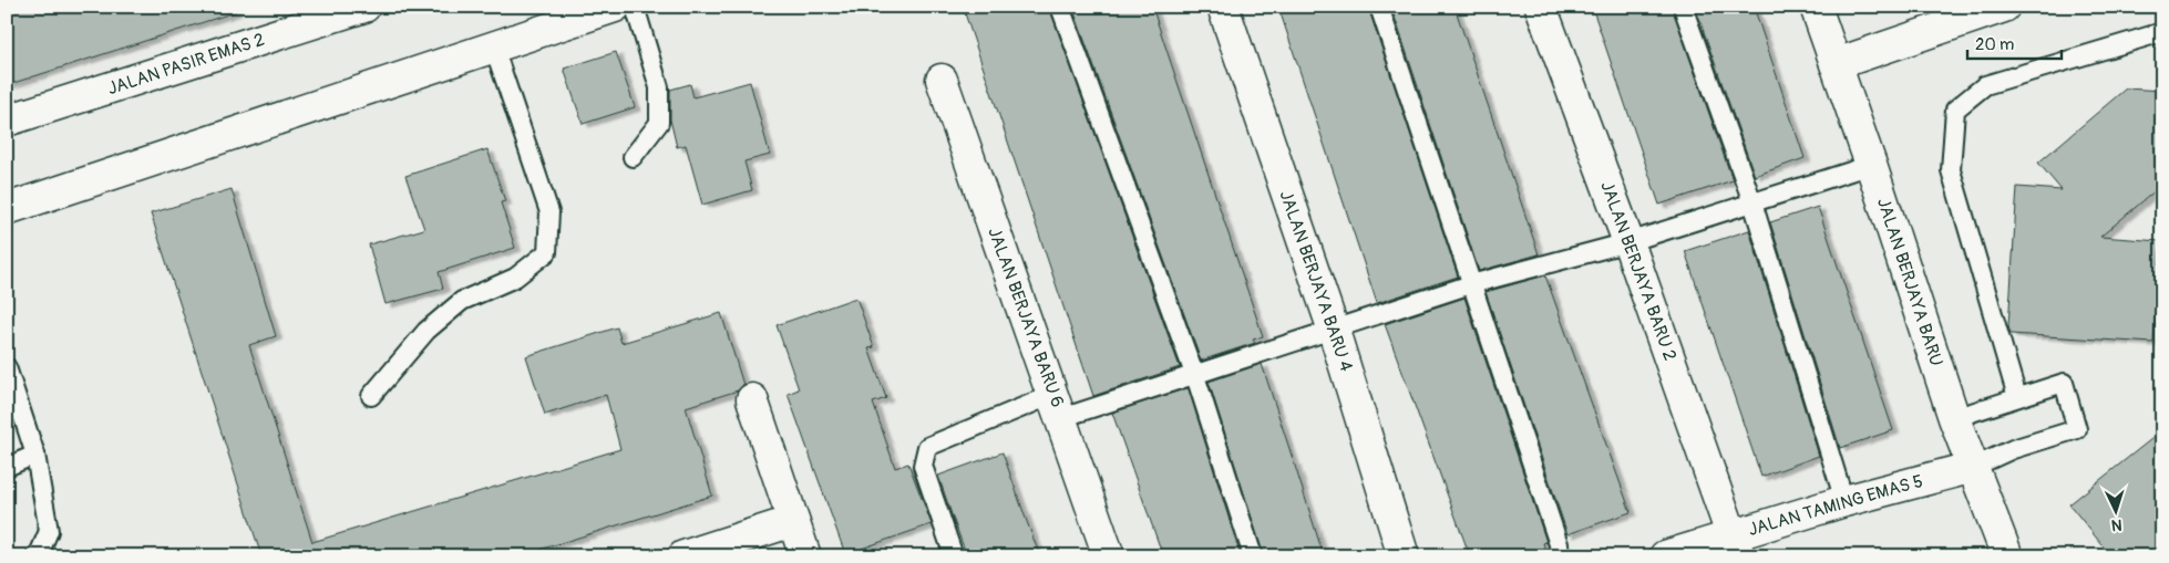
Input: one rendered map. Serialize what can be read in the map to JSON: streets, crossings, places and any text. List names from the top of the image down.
{
  "streets": {
    "street": [
      "JALAN PASIR EMAS 2",
      "JALAN BERJAYA BARU 2",
      "JALAN BERJAYA BARU 4",
      "JALAN BERJAYA BARU",
      "JALAN BERJAYA BARU 6",
      "JALAN TAMING EMAS 5"
    ]
  },
  "crossings": [
    ["JALAN BERJAYA BARU 2", "JALAN TAMING EMAS 5"],
    ["JALAN BERJAYA BARU", "JALAN TAMING EMAS 5"]
  ],
  "scale_bar": "20 m",
  "north": "bottom"
}
